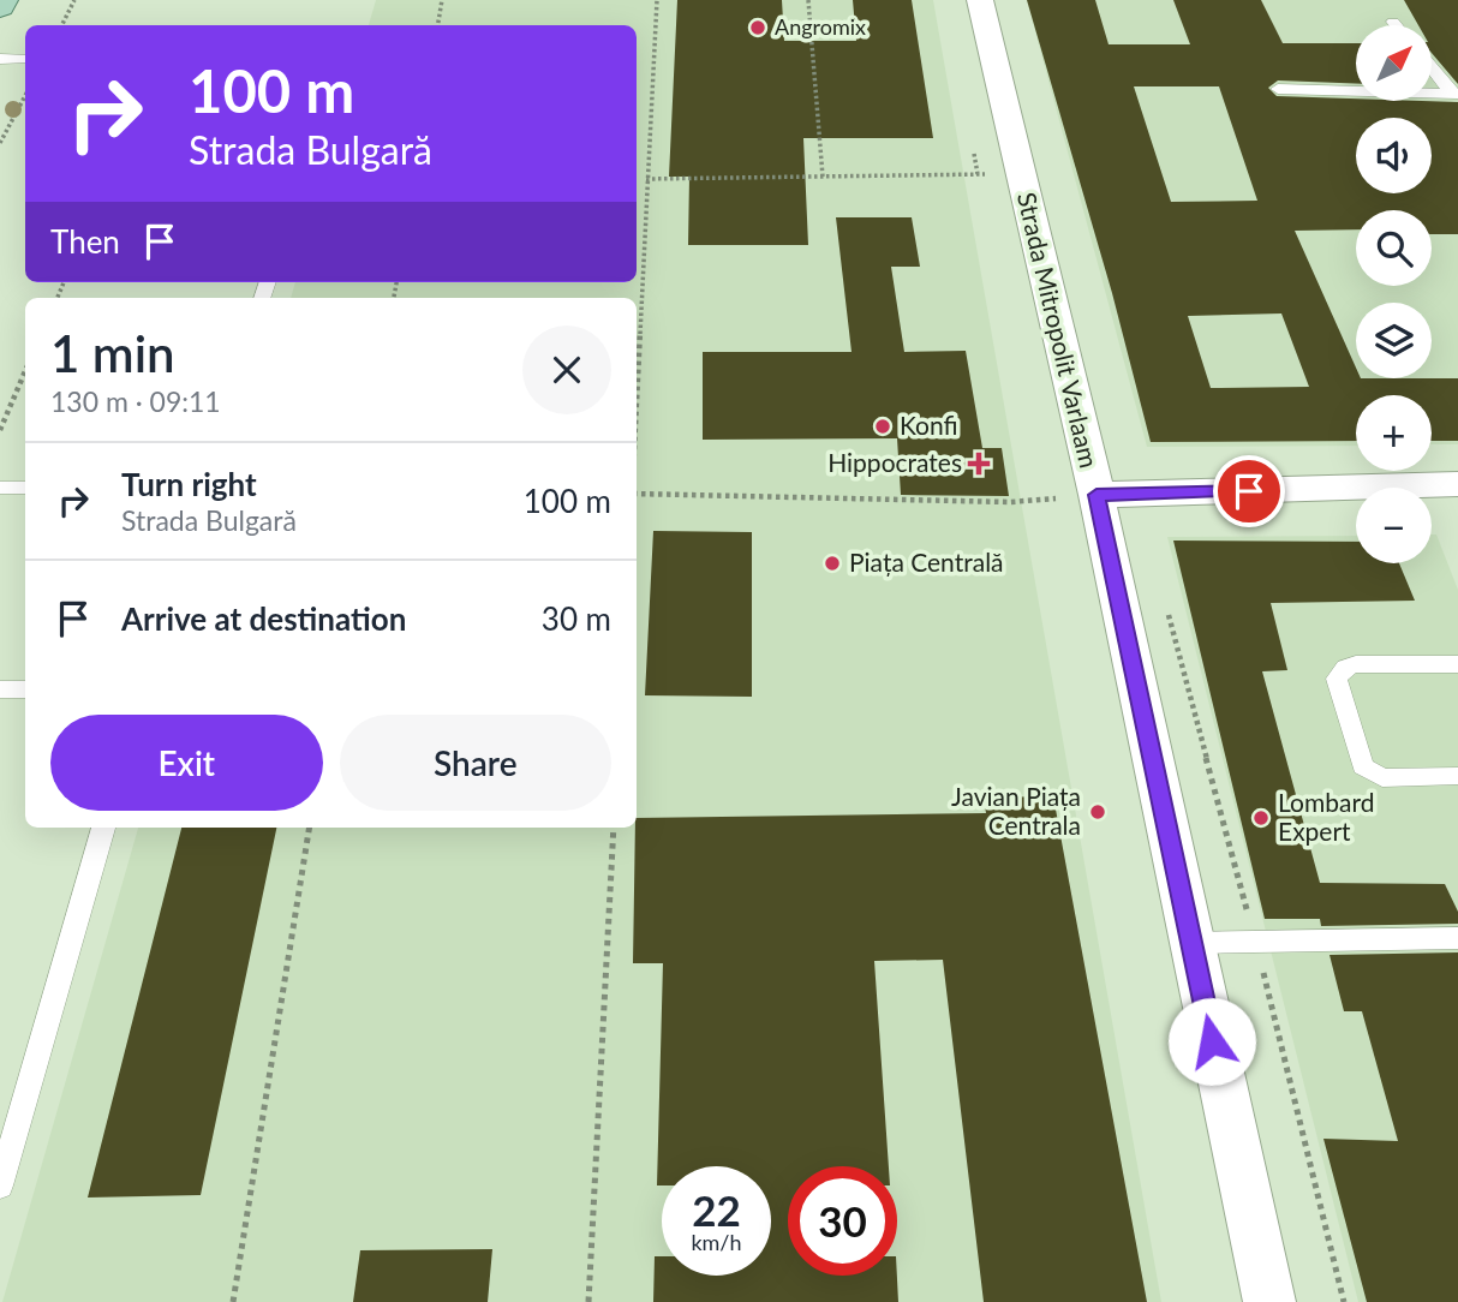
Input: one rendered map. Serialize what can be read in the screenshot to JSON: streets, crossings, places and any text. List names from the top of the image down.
{
  "streets": {
    "street": ["Strada Mitropolit Varlaam"]
  },
  "places": {
    "other": [
      "Angromix",
      "Konfi",
      "Piața Centrală",
      "Javian Piața Centrala",
      "Lombard Expert"
    ],
    "health": ["Hippocrates"]
  },
  "north": "top right",
  "page": {
    "map_buttons": ["+", "−"],
    "turn": ["100 m", "Strada Bulgară"],
    "then": "Then",
    "heading": ["1 min", "130 m · 09:11"],
    "list": [
      {
        "name": "Turn right",
        "note": "Strada Bulgară",
        "value": "100 m"
      },
      {
        "name": "Arrive at destination",
        "value": "30 m"
      }
    ],
    "buttons": ["Exit", "Share"],
    "speed": "22 km/h",
    "limit": "30"
  }
}
